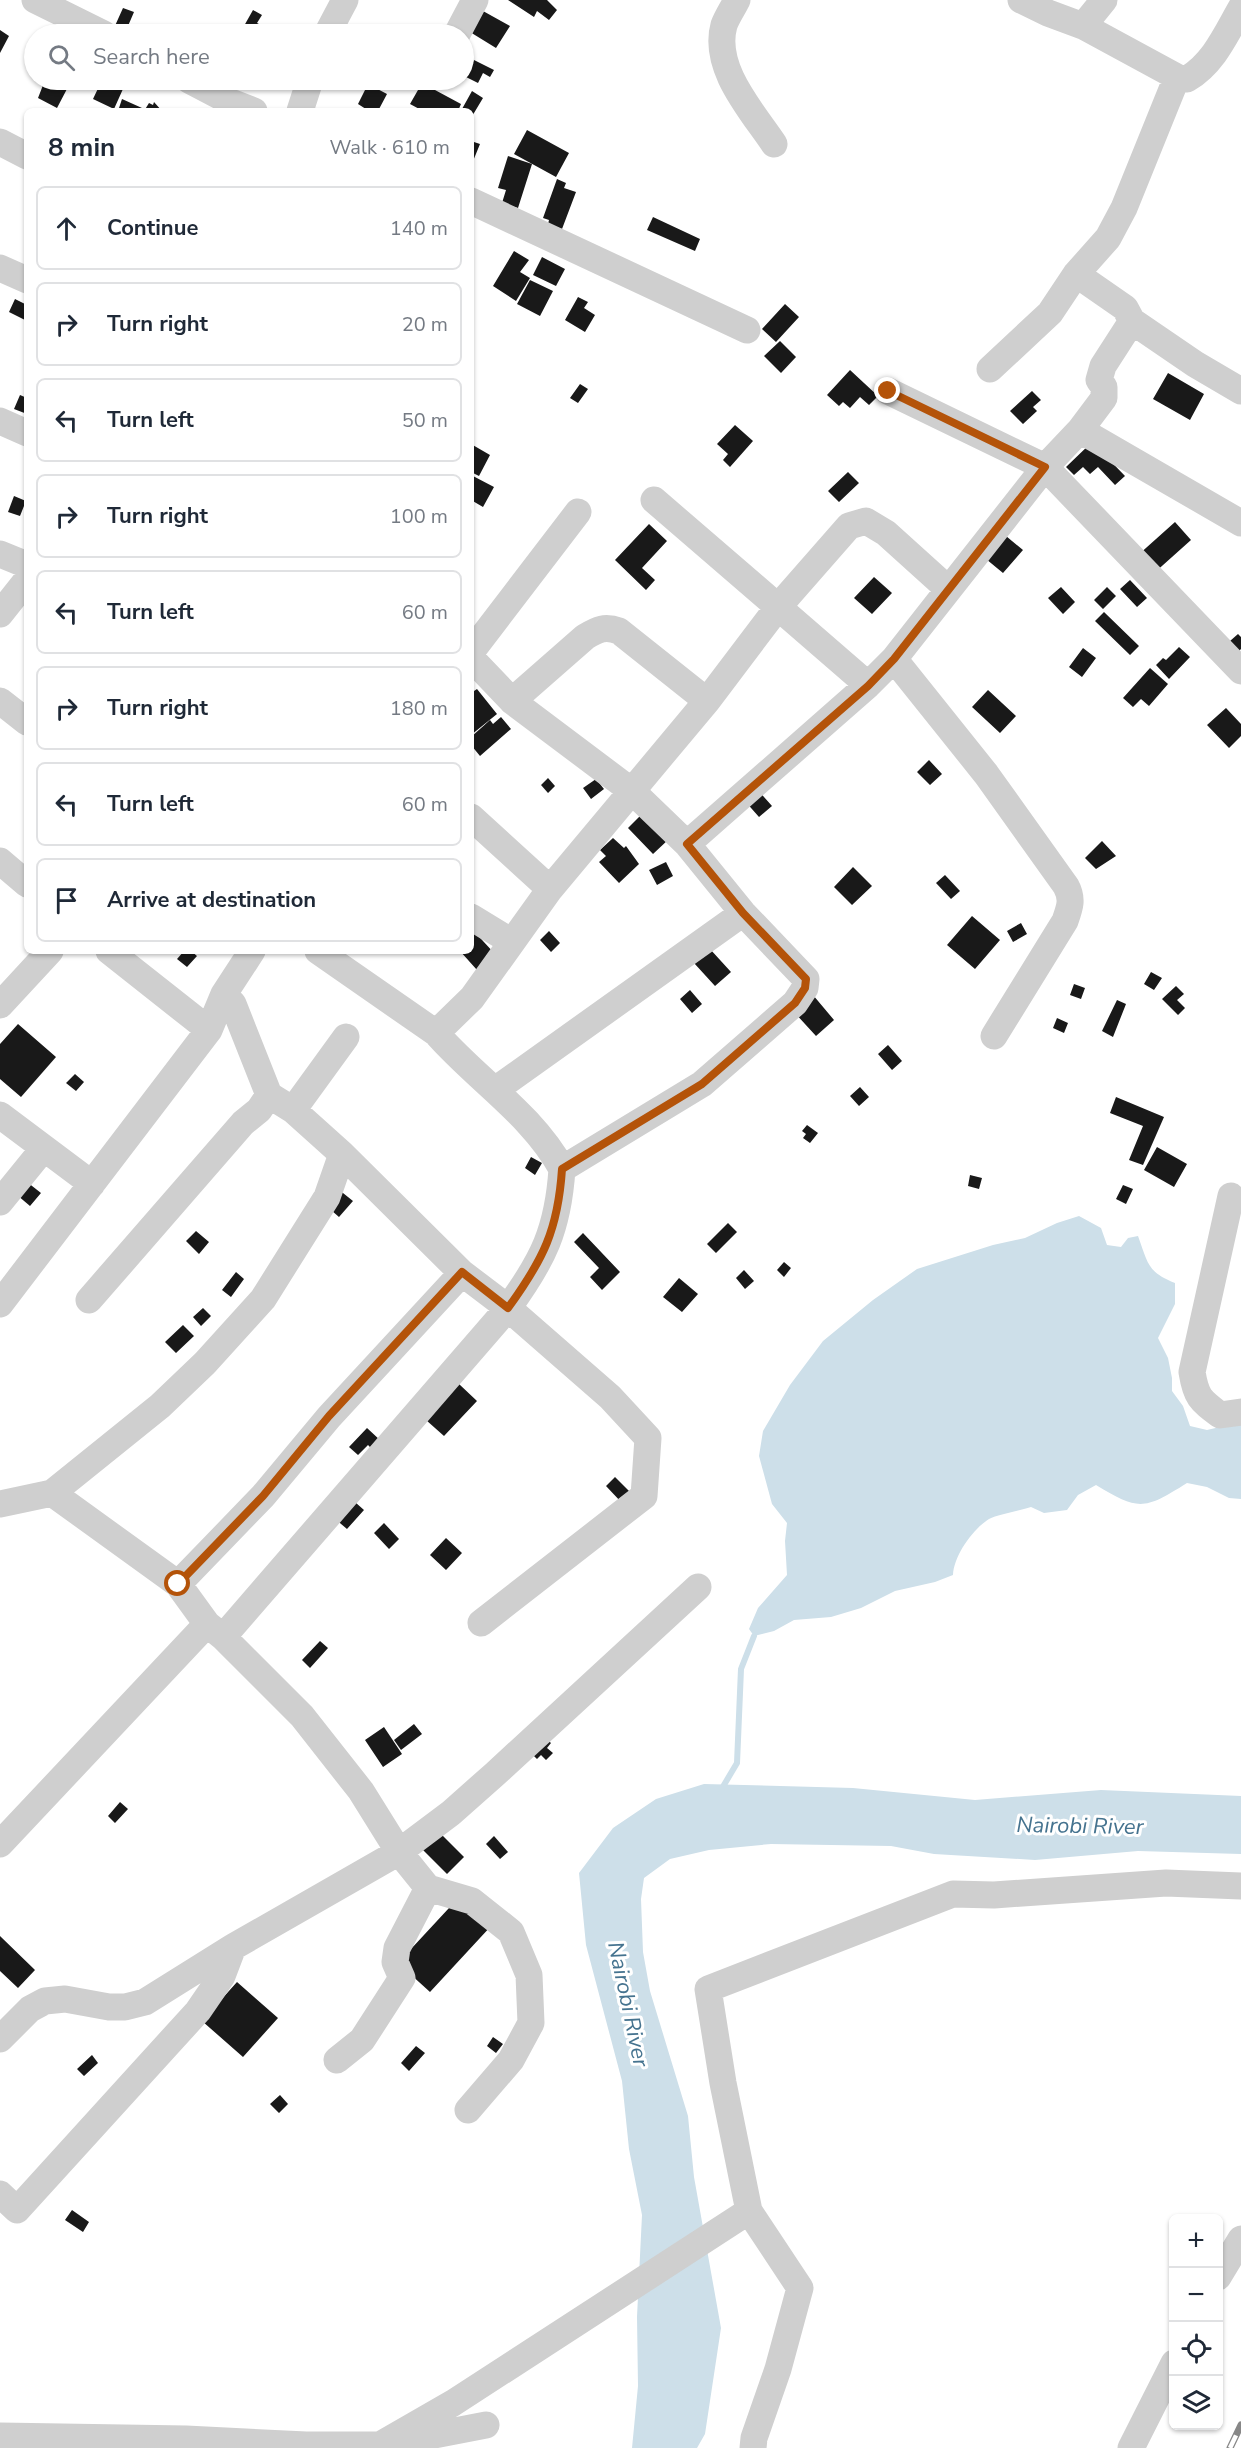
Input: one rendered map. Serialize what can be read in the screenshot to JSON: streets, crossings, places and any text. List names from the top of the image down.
{
  "water": ["Nairobi River"],
  "page": {
    "search": "Search here",
    "heading": ["8 min", "Walk · 610 m"],
    "list": [
      ["Continue", "140 m"],
      ["Turn right", "20 m"],
      ["Turn left", "50 m"],
      ["Turn right", "100 m"],
      ["Turn left", "60 m"],
      ["Turn right", "180 m"],
      ["Turn left", "60 m"],
      "Arrive at destination"
    ],
    "map_buttons": ["+", "−"]
  }
}
